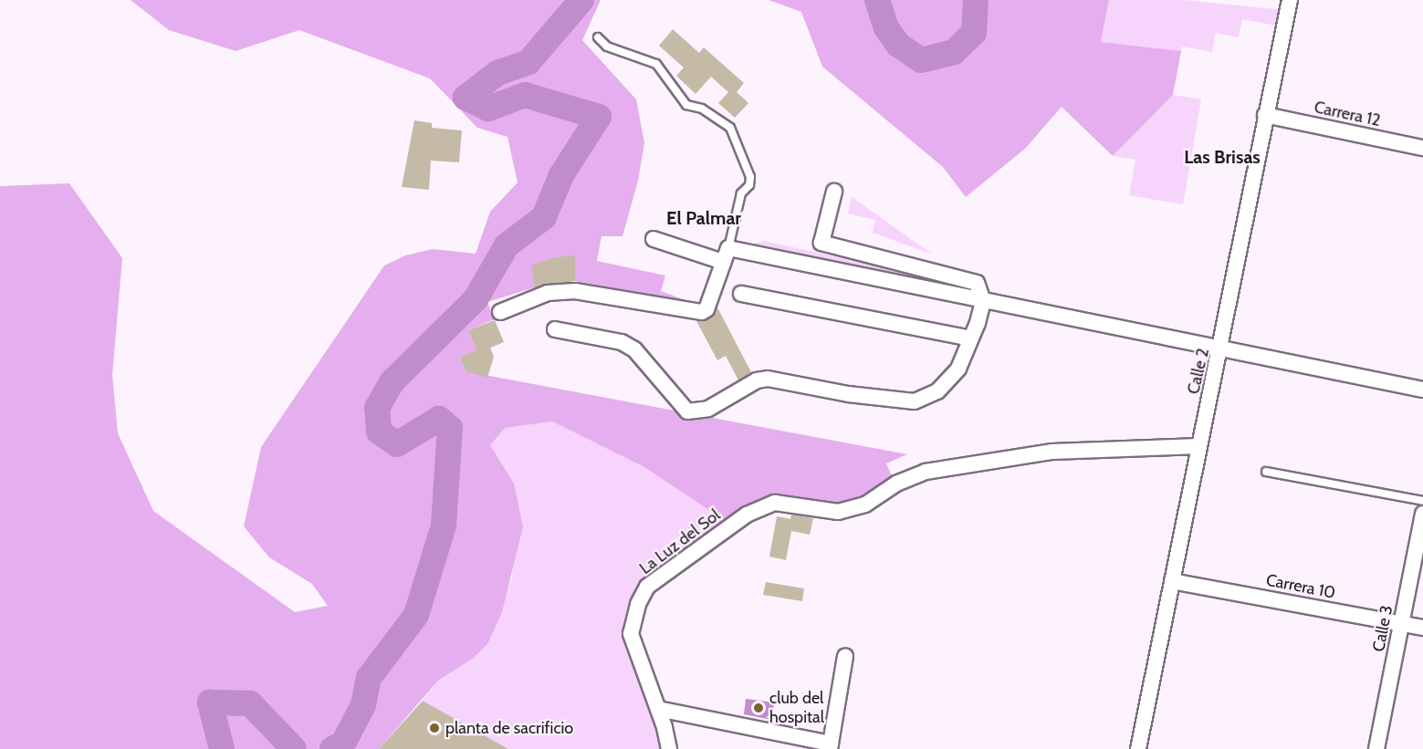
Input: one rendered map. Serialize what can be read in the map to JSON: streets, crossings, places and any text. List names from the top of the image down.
{
  "streets": {
    "street": [
      "Carrera 12",
      "Calle 2",
      "La Luz del Sol",
      "Carrera 10",
      "Calle 3"
    ]
  },
  "crossings": [
    ["Carrera 12", "Calle 2"],
    ["Calle 2", "La Luz del Sol"],
    ["Calle 2", "Carrera 10"],
    ["Carrera 10", "Calle 3"]
  ],
  "districts": ["Las Brisas", "El Palmar"],
  "places": ["club del hospital", "planta de sacrificio"]
}
